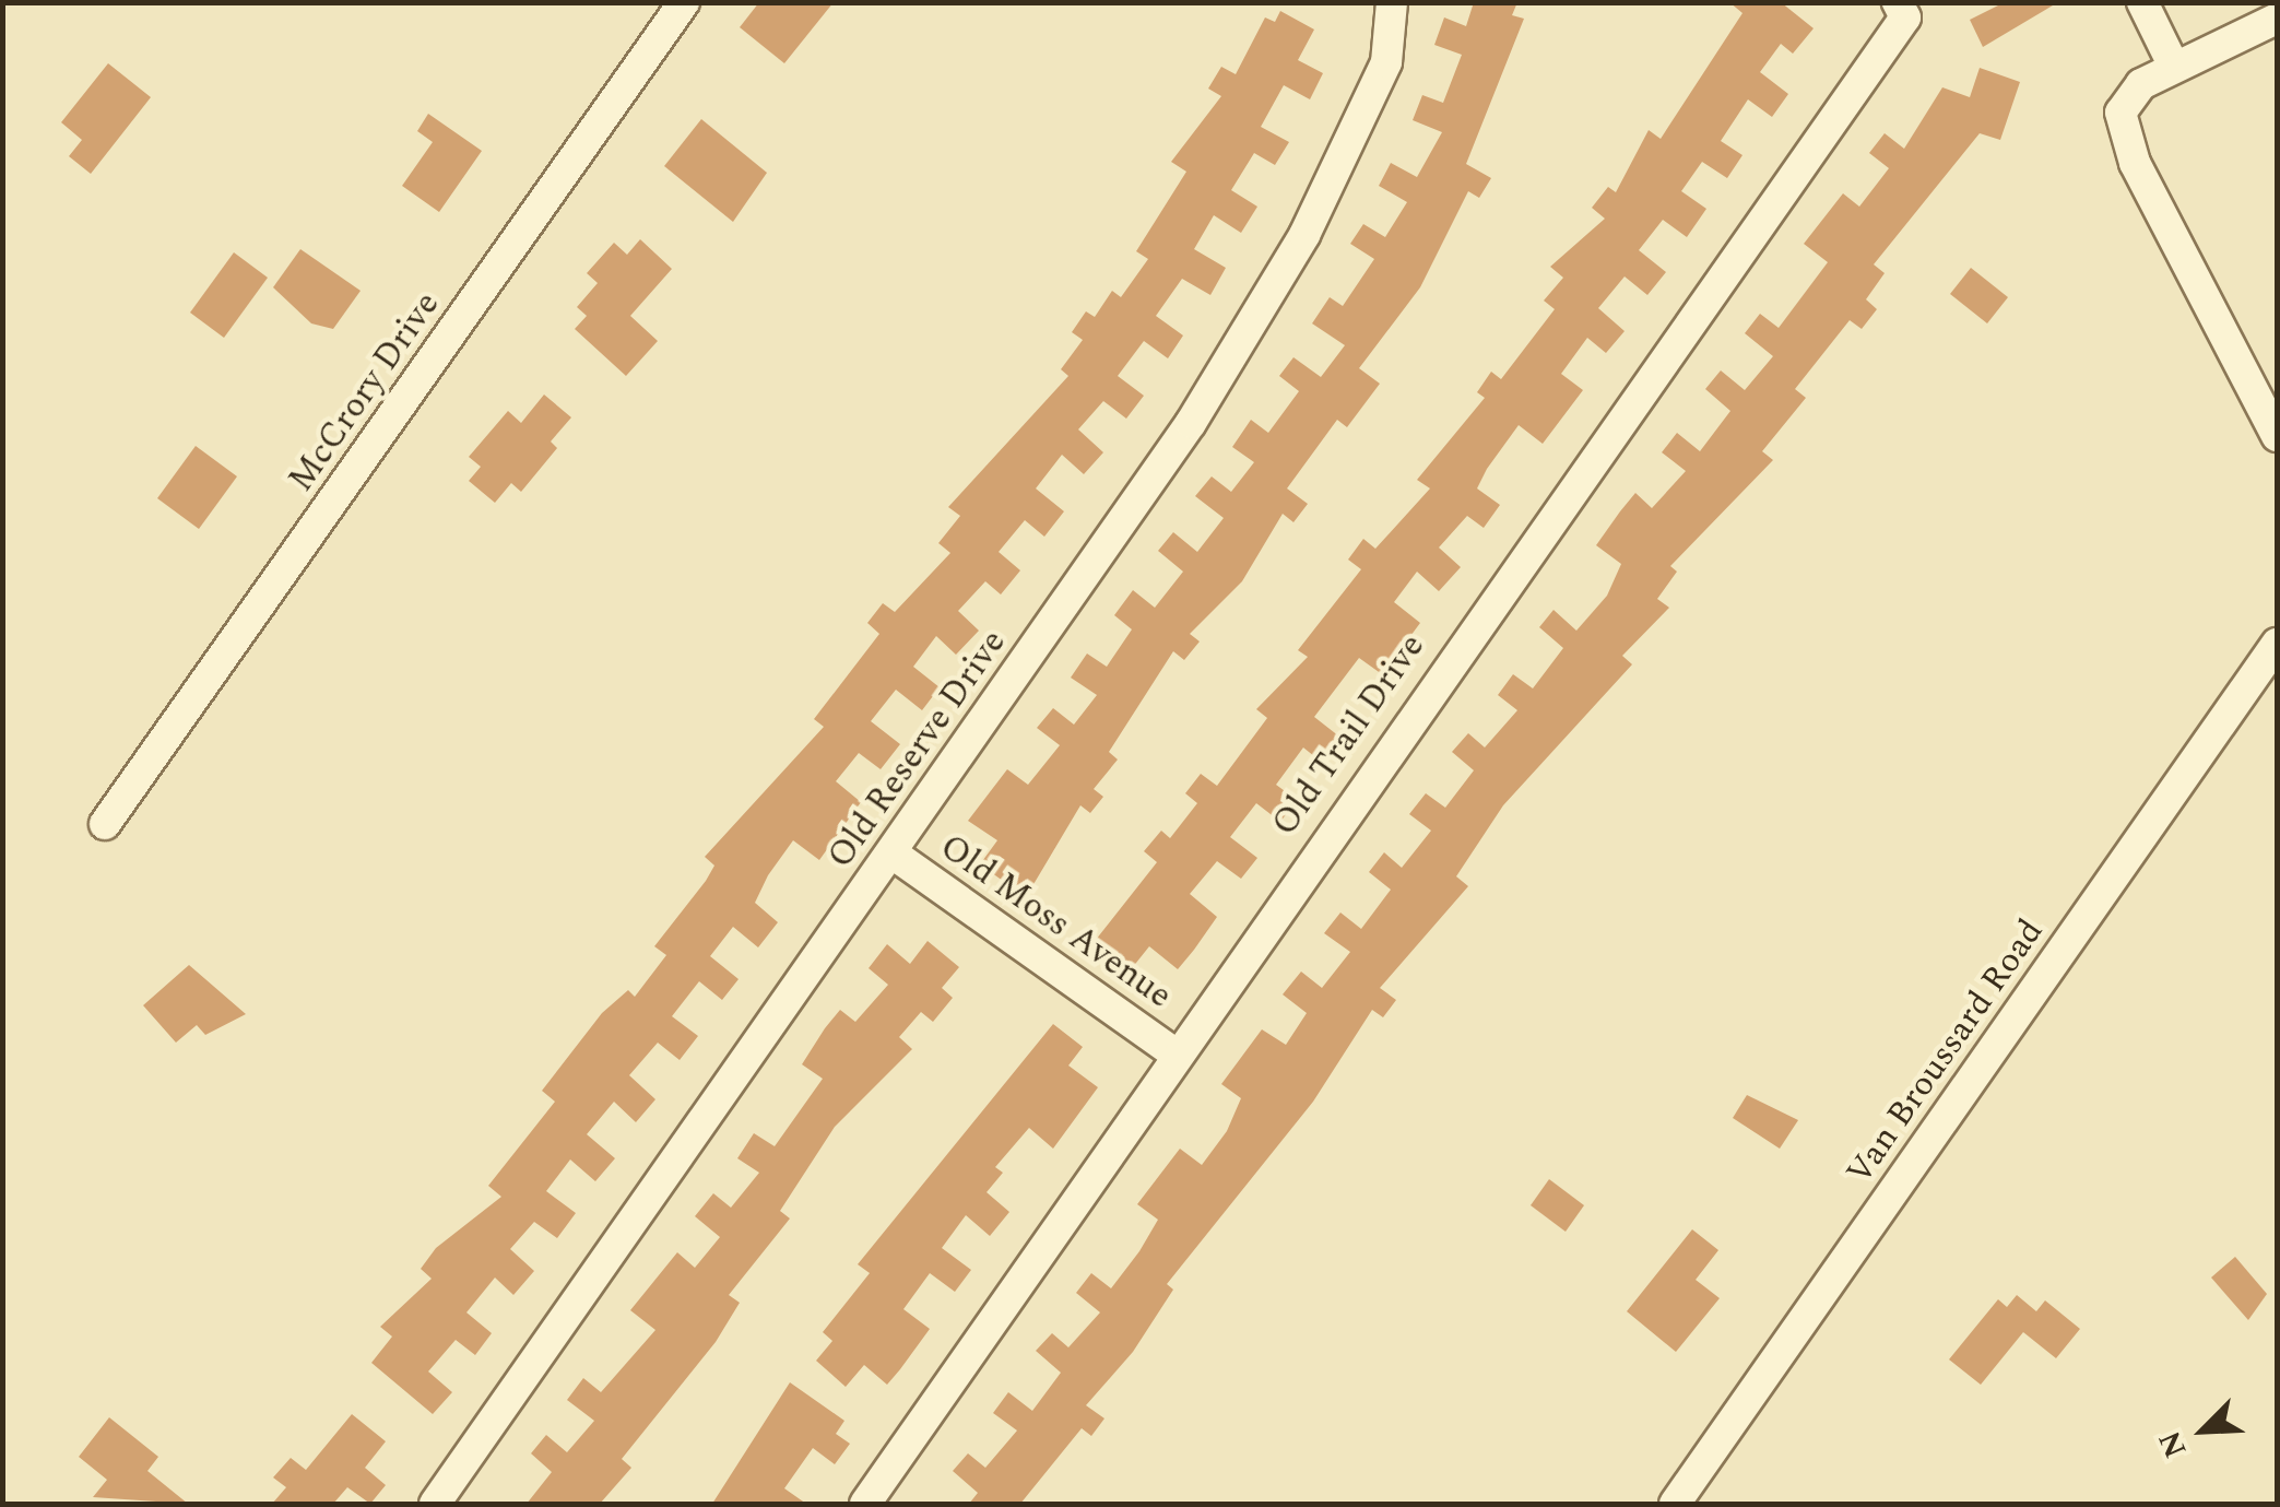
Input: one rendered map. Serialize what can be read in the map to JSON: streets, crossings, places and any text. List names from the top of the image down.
{
  "streets": {
    "street": [
      "McCrory Drive",
      "Old Trail Drive",
      "Old Reserve Drive",
      "Old Moss Avenue",
      "Van Broussard Road"
    ]
  },
  "crossings": [
    ["Old Trail Drive", "Old Moss Avenue"],
    ["Old Reserve Drive", "Old Moss Avenue"]
  ],
  "north": "bottom left"
}
